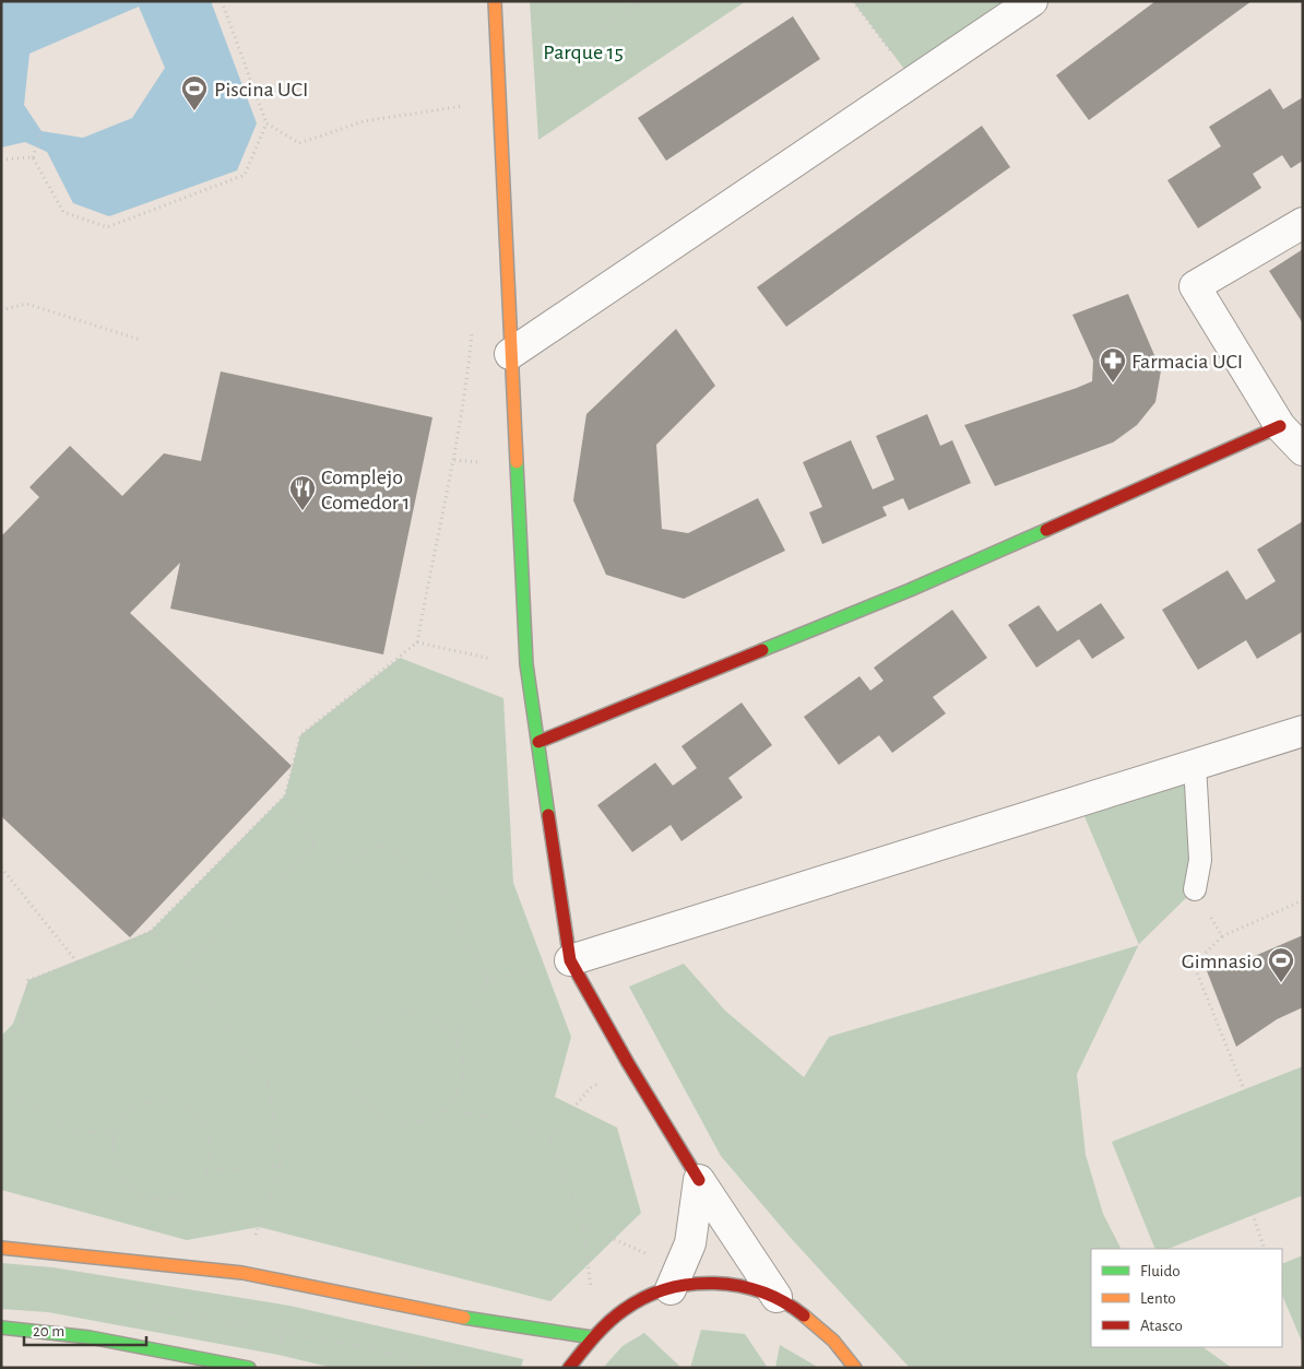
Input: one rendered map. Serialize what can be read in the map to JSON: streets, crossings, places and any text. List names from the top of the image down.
{
  "parks": ["Parque 15"],
  "places": {
    "sports": ["Piscina UCI", "Gimnasio"],
    "pharmacy": ["Farmacia UCI"],
    "restaurant": ["Complejo Comedor 1"]
  },
  "legend": ["Fluido", "Lento", "Atasco"],
  "scale_bar": "20 m"
}
